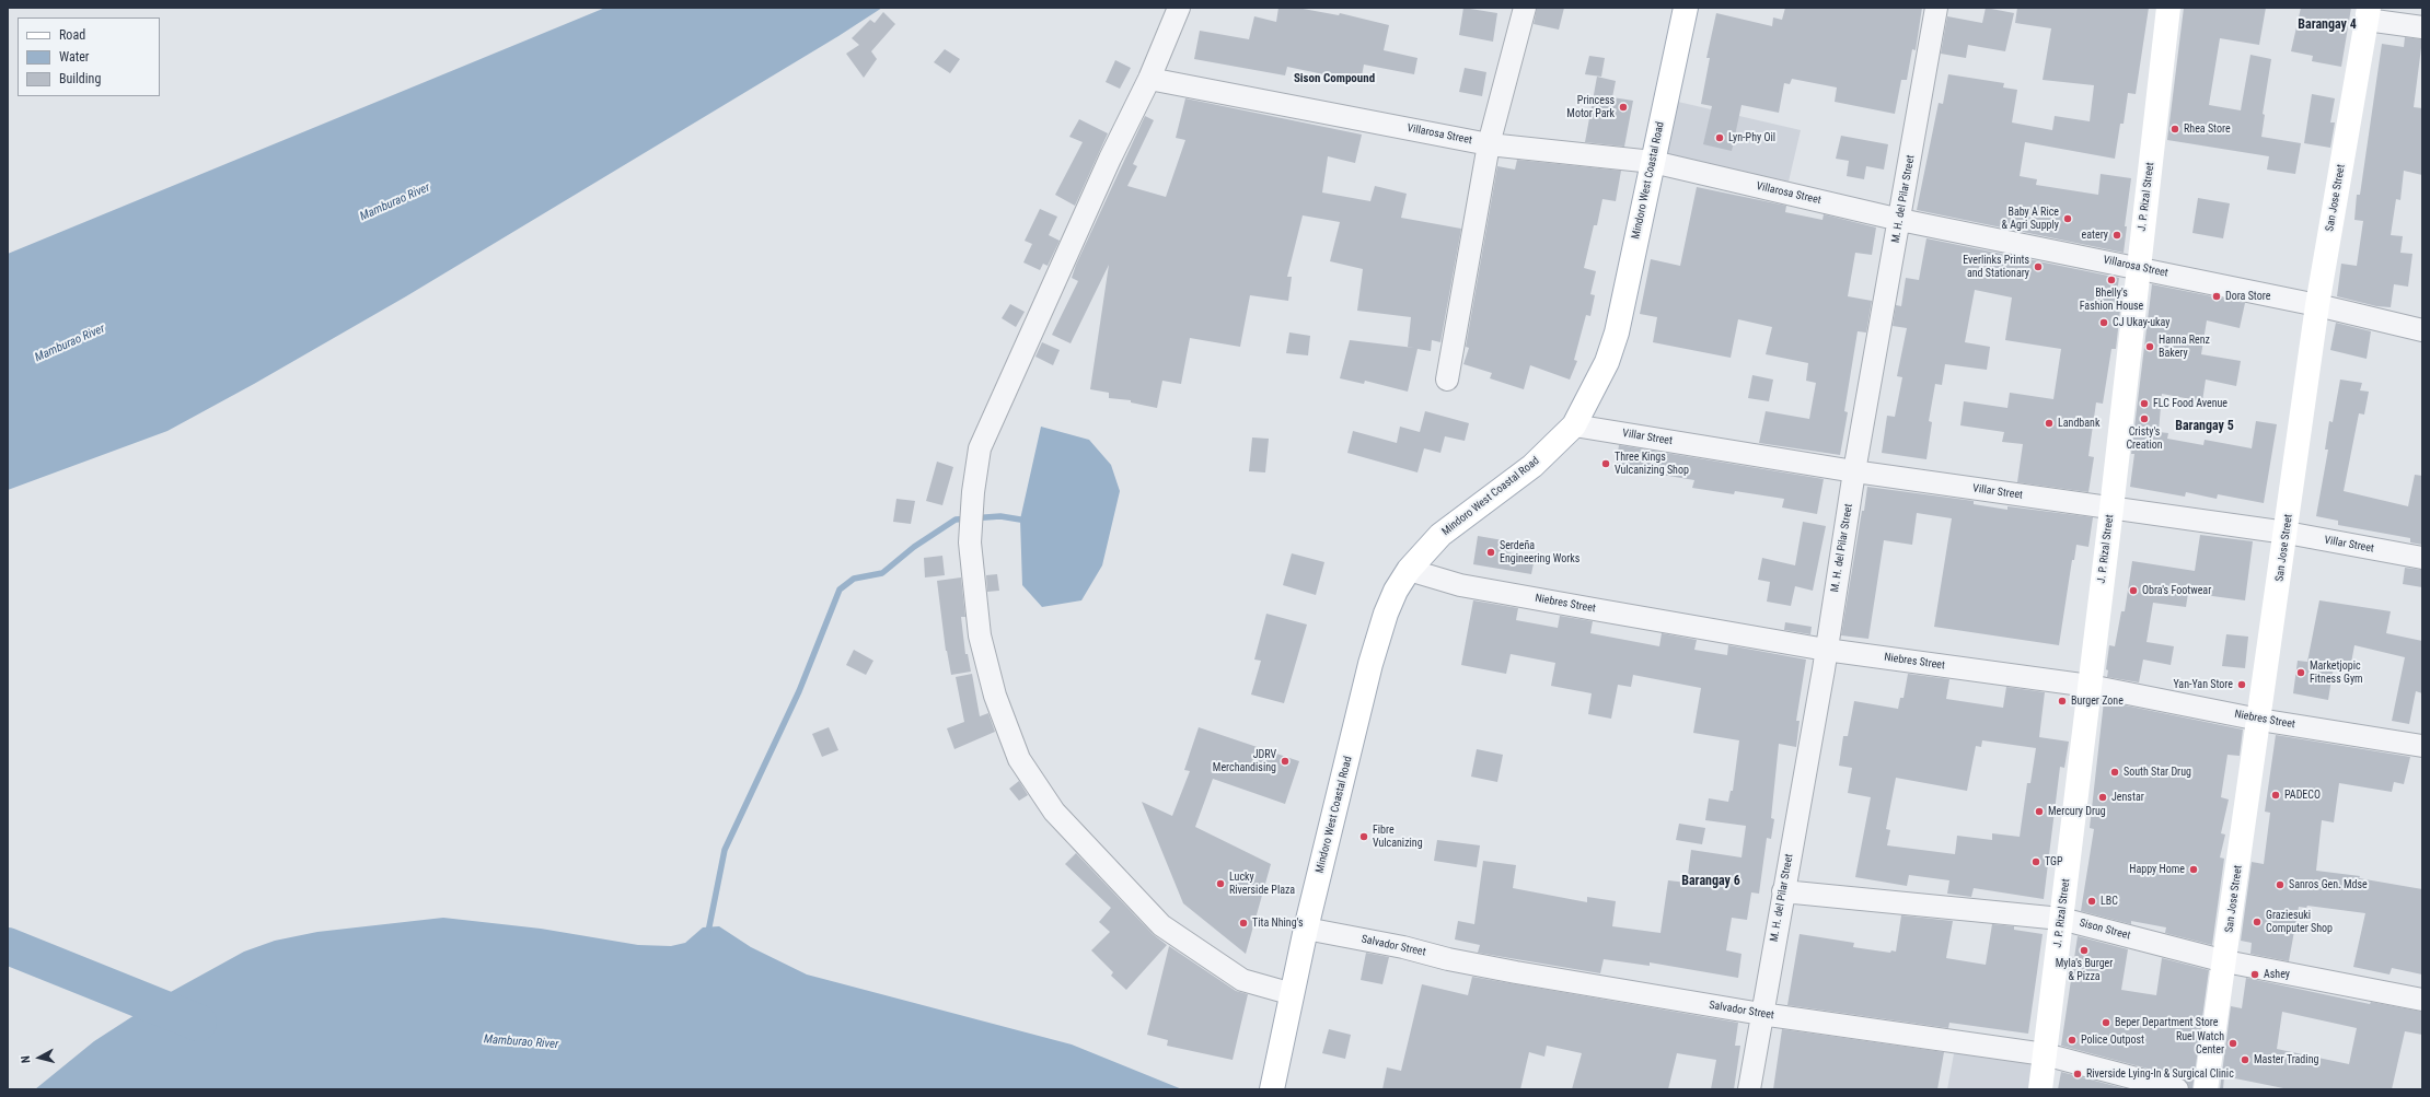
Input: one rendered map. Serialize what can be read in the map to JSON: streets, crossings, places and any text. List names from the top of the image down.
{
  "streets": {
    "street": [
      "Villarosa Street",
      "Mindoro West Coastal Road",
      "J. P. Rizal Street",
      "San Jose Street",
      "M. H. del Pilar Street",
      "Villar Street",
      "Niebres Street",
      "Sison Street",
      "Salvador Street"
    ]
  },
  "crossings": [
    ["Villarosa Street", "Mindoro West Coastal Road"],
    ["Villarosa Street", "J. P. Rizal Street"],
    ["Villarosa Street", "San Jose Street"],
    ["Villarosa Street", "M. H. del Pilar Street"],
    ["Mindoro West Coastal Road", "Villar Street"],
    ["Mindoro West Coastal Road", "Niebres Street"],
    ["Mindoro West Coastal Road", "Salvador Street"],
    ["J. P. Rizal Street", "Villar Street"],
    ["J. P. Rizal Street", "Niebres Street"],
    ["J. P. Rizal Street", "Sison Street"],
    ["J. P. Rizal Street", "Salvador Street"],
    ["San Jose Street", "Villar Street"],
    ["San Jose Street", "Niebres Street"],
    ["San Jose Street", "Sison Street"],
    ["M. H. del Pilar Street", "Villar Street"],
    ["M. H. del Pilar Street", "Niebres Street"],
    ["M. H. del Pilar Street", "Sison Street"],
    ["M. H. del Pilar Street", "Salvador Street"]
  ],
  "districts": [
    "Barangay 4",
    "Sison Compound",
    "Barangay 5",
    "Barangay 6"
  ],
  "water": ["Mamburao River"],
  "places": [
    "Princess Motor Park",
    "Rhea Store",
    "Lyn-Phy Oil",
    "Baby A Rice & Agri Supply",
    "eatery",
    "Everlinks Prints and Stationary",
    "Bhelly's Fashion House",
    "Dora Store",
    "CJ Ukay-ukay",
    "Hanna Renz Bakery",
    "FLC Food Avenue",
    "Cristy's Creation",
    "Landbank",
    "Three Kings Vulcanizing Shop",
    "Serdeña Engineering Works",
    "Obra's Footwear",
    "Marketjopic Fitness Gym",
    "Yan-Yan Store",
    "Burger Zone",
    "JDRV Merchandising",
    "South Star Drug",
    "PADECO",
    "Jenstar",
    "Mercury Drug",
    "Fibre Vulcanizing",
    "TGP",
    "Happy Home",
    "Lucky Riverside Plaza",
    "Sanros Gen. Mdse",
    "LBC",
    "Graziesuki Computer Shop",
    "Tita Nhing's",
    "Myla's Burger & Pizza",
    "Ashey",
    "Beper Department Store",
    "Police Outpost",
    "Ruel Watch Center",
    "Master Trading",
    "Riverside Lying-In & Surgical Clinic"
  ],
  "legend": ["Road", "Water", "Building"],
  "north": "left"
}
